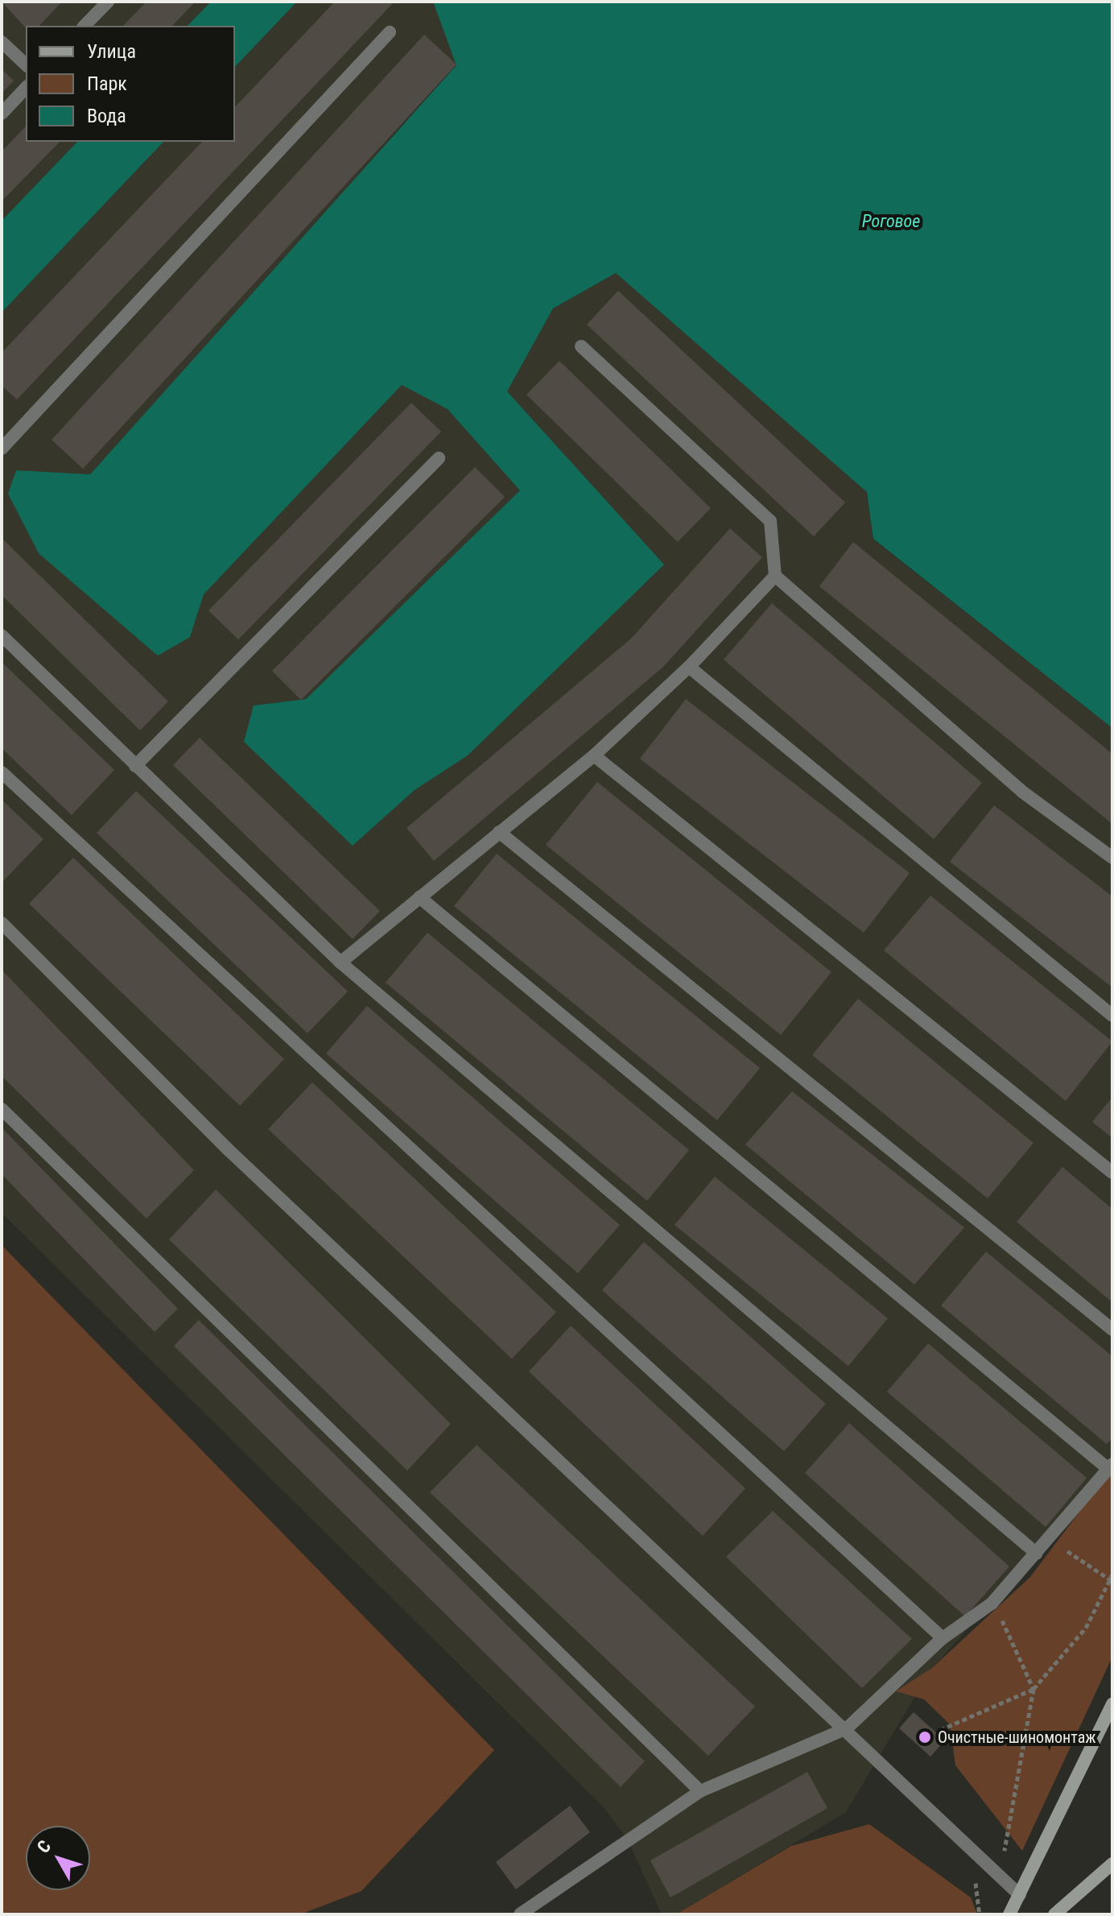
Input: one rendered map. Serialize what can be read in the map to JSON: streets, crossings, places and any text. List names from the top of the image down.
{
  "water": ["Роговое"],
  "places": ["Очистные-шиномонтаж"],
  "legend": ["Улица", "Парк", "Вода"],
  "north": "top left"
}
